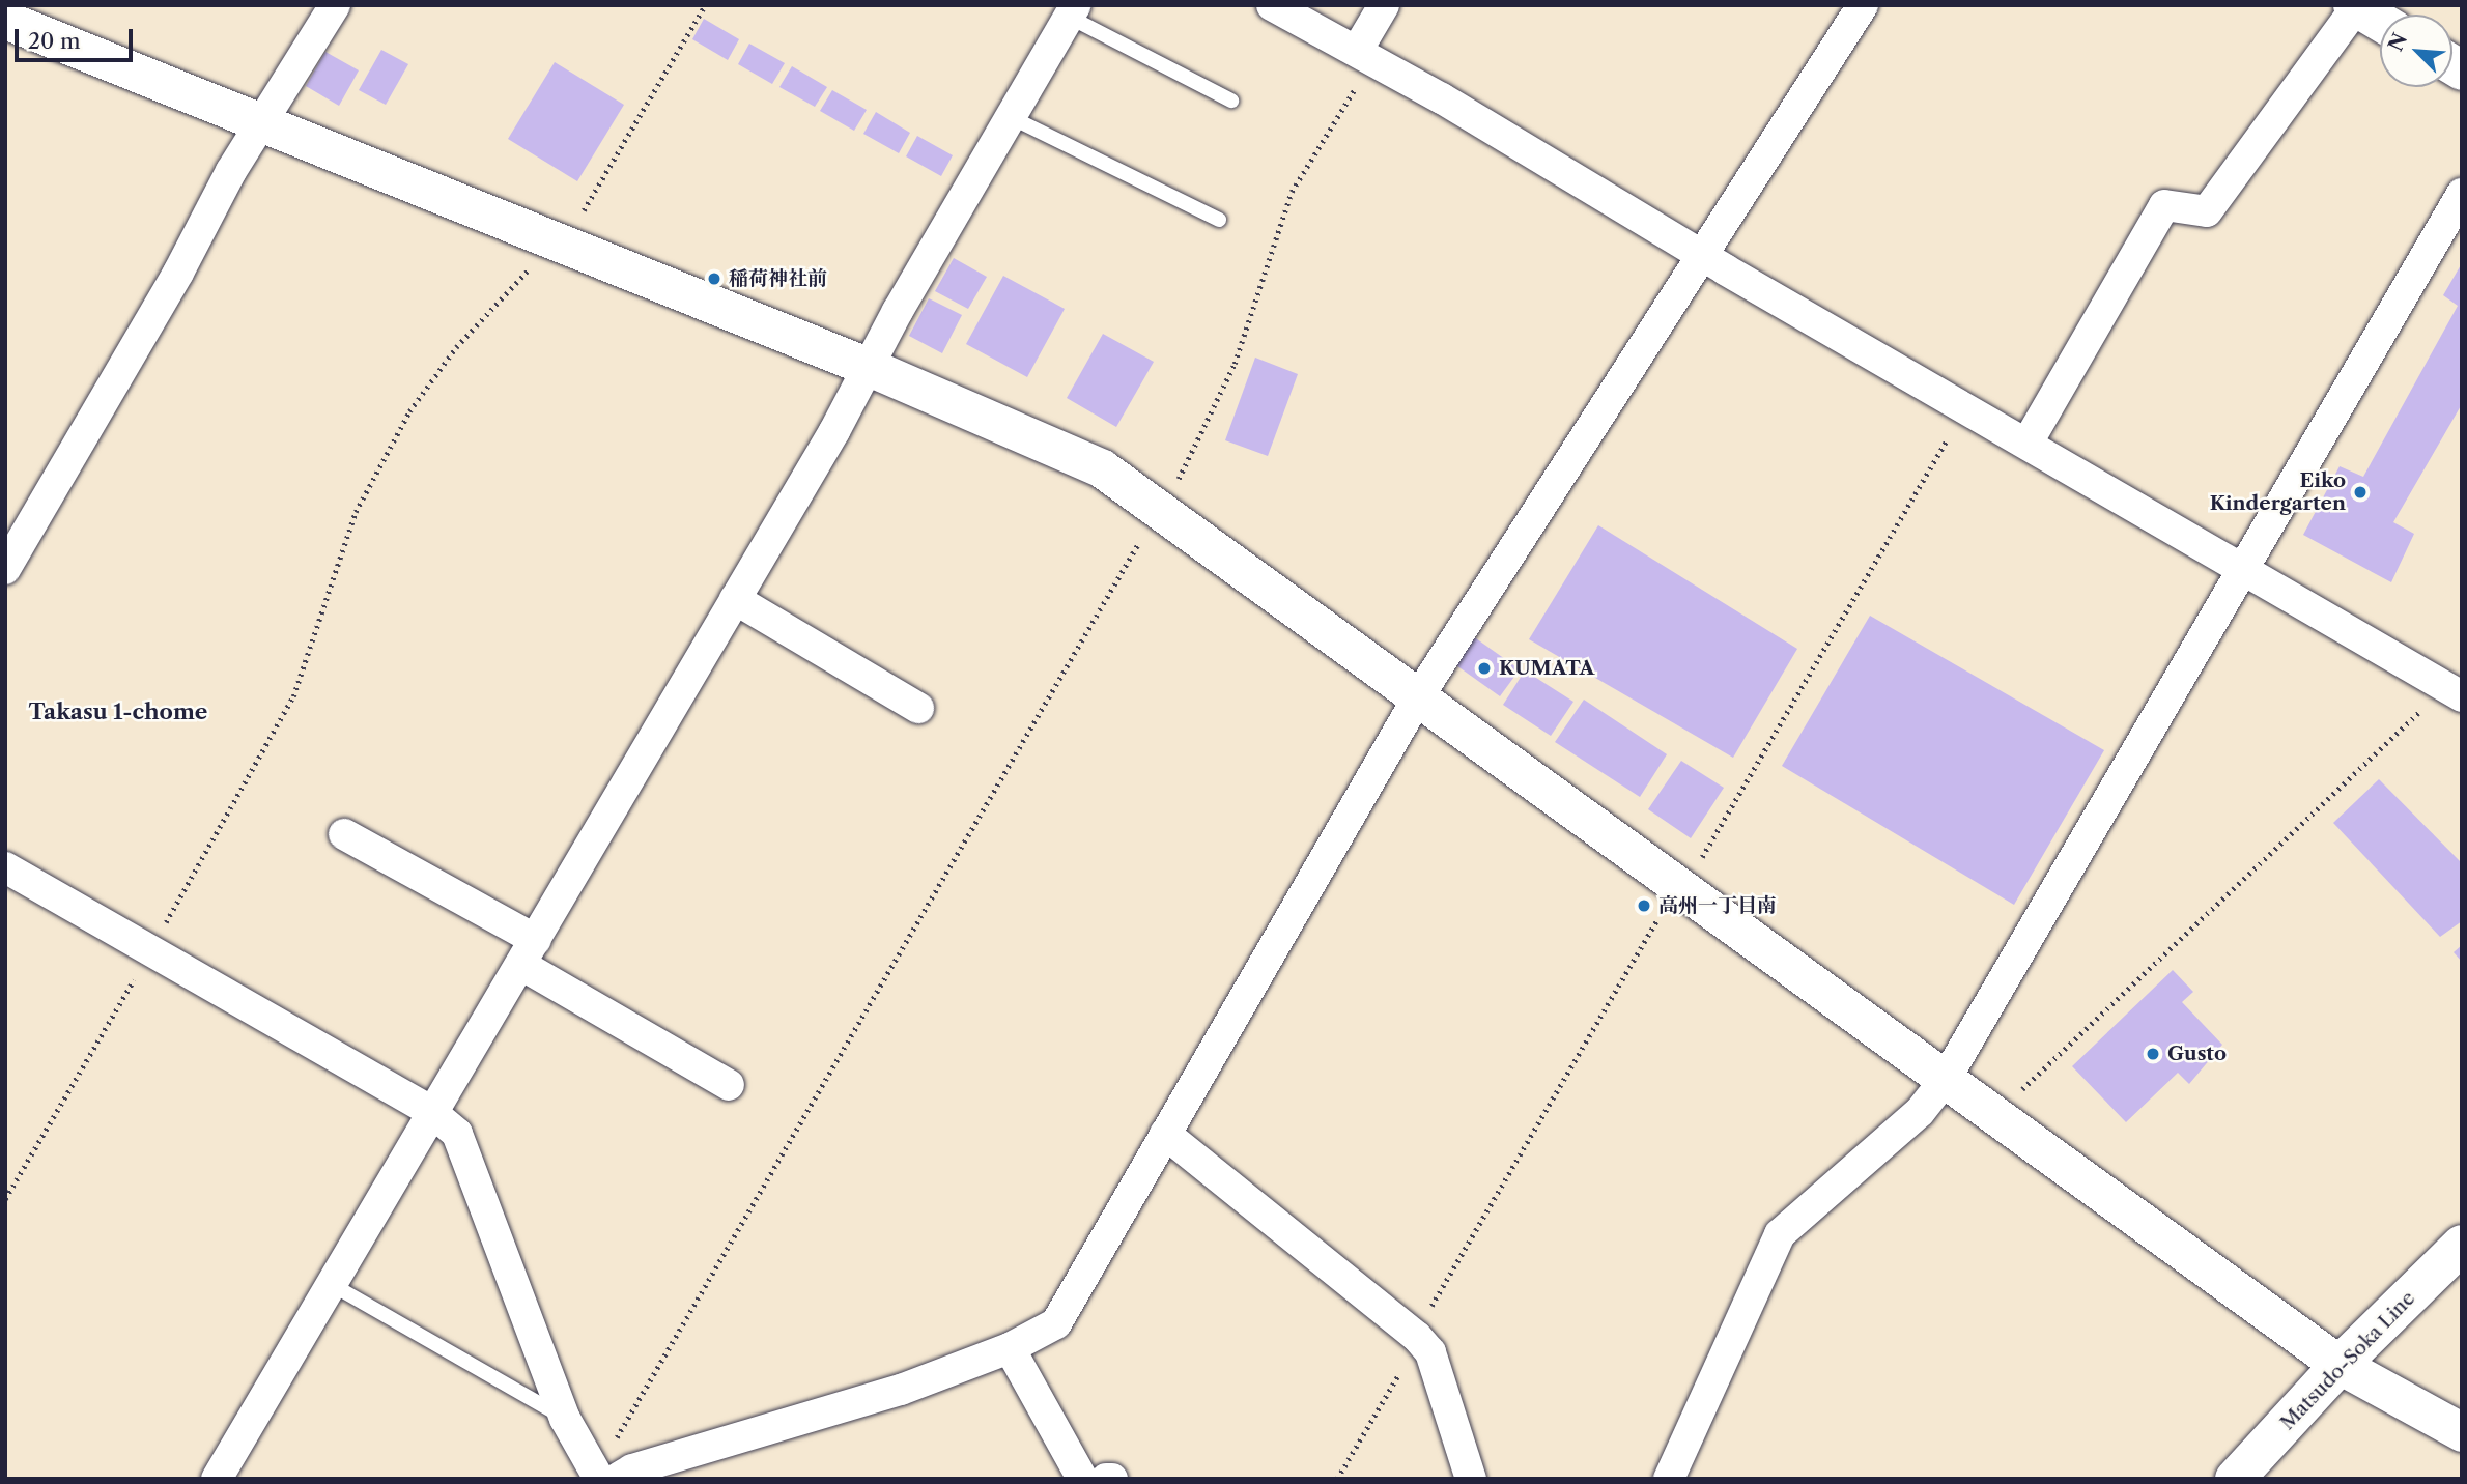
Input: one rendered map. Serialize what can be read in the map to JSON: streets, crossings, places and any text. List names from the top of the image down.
{
  "streets": {
    "main road": ["Matsudo-Soka Line"]
  },
  "districts": ["Takasu 1-chome"],
  "places": [
    "稲荷神社前",
    "Eiko Kindergarten",
    "KUMATA",
    "高州一丁目南",
    "Gusto"
  ],
  "scale_bar": "20 m",
  "north": "top left"
}
